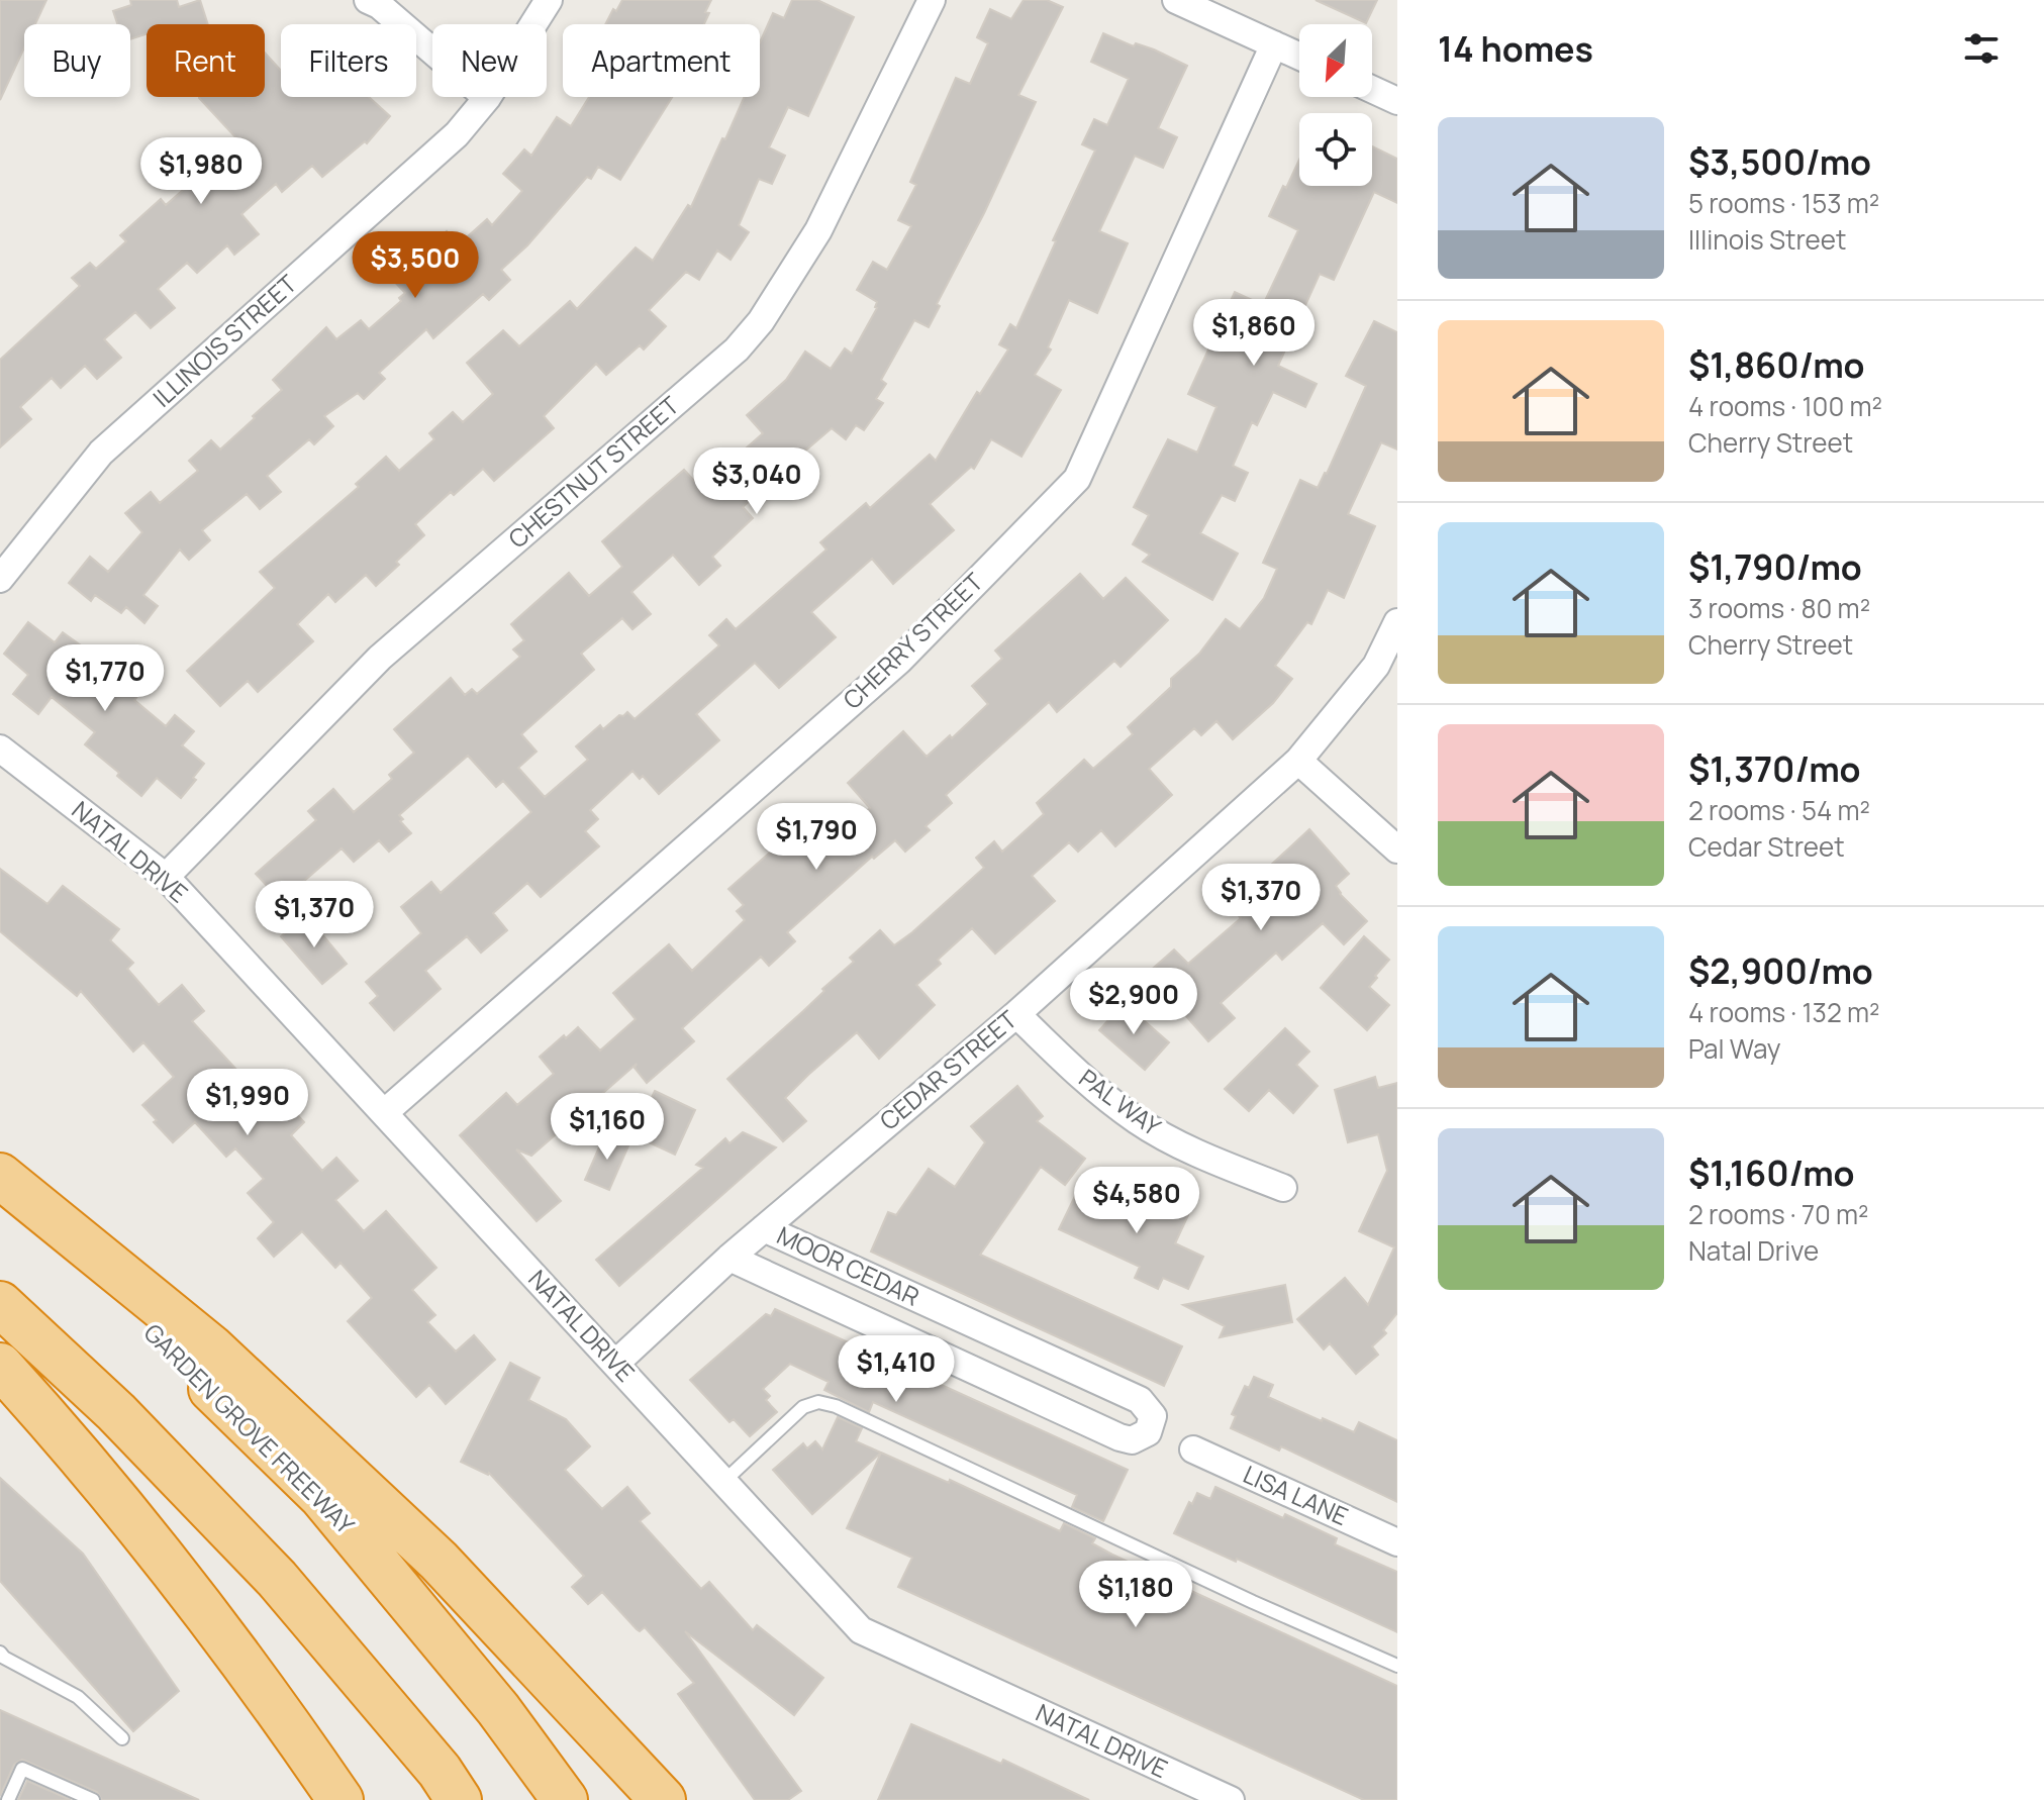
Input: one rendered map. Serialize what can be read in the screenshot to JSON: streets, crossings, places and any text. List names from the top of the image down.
{
  "streets": {
    "highway": ["GARDEN GROVE FREEWAY"],
    "street": [
      "ILLINOIS STREET",
      "CHESTNUT STREET",
      "CHERRY STREET",
      "NATAL DRIVE",
      "CEDAR STREET",
      "PAL WAY",
      "MOOR CEDAR",
      "LISA LANE"
    ]
  },
  "crossings": [
    ["CHESTNUT STREET", "NATAL DRIVE"],
    ["CHERRY STREET", "NATAL DRIVE"],
    ["NATAL DRIVE", "CEDAR STREET"],
    ["CEDAR STREET", "PAL WAY"],
    ["CEDAR STREET", "MOOR CEDAR"]
  ],
  "north": "bottom left",
  "page": {
    "heading": "14 homes",
    "chip": [
      "Buy",
      "Rent",
      "Filters",
      "New",
      "Apartment"
    ],
    "list": [
      {
        "name": "$3,500/mo",
        "note": "5 rooms · 153 m² · Illinois Street"
      },
      {
        "name": "$1,860/mo",
        "note": "4 rooms · 100 m² · Cherry Street"
      },
      {
        "name": "$1,790/mo",
        "note": "3 rooms · 80 m² · Cherry Street"
      },
      {
        "name": "$1,370/mo",
        "note": "2 rooms · 54 m² · Cedar Street"
      },
      {
        "name": "$2,900/mo",
        "note": "4 rooms · 132 m² · Pal Way"
      },
      {
        "name": "$1,160/mo",
        "note": "2 rooms · 70 m² · Natal Drive"
      }
    ],
    "price": [
      "$1,980",
      "$3,500",
      "$1,860",
      "$3,040",
      "$1,770",
      "$1,790",
      "$1,370",
      "$1,370",
      "$2,900",
      "$1,990",
      "$1,160",
      "$4,580",
      "$1,410",
      "$1,180"
    ]
  }
}
